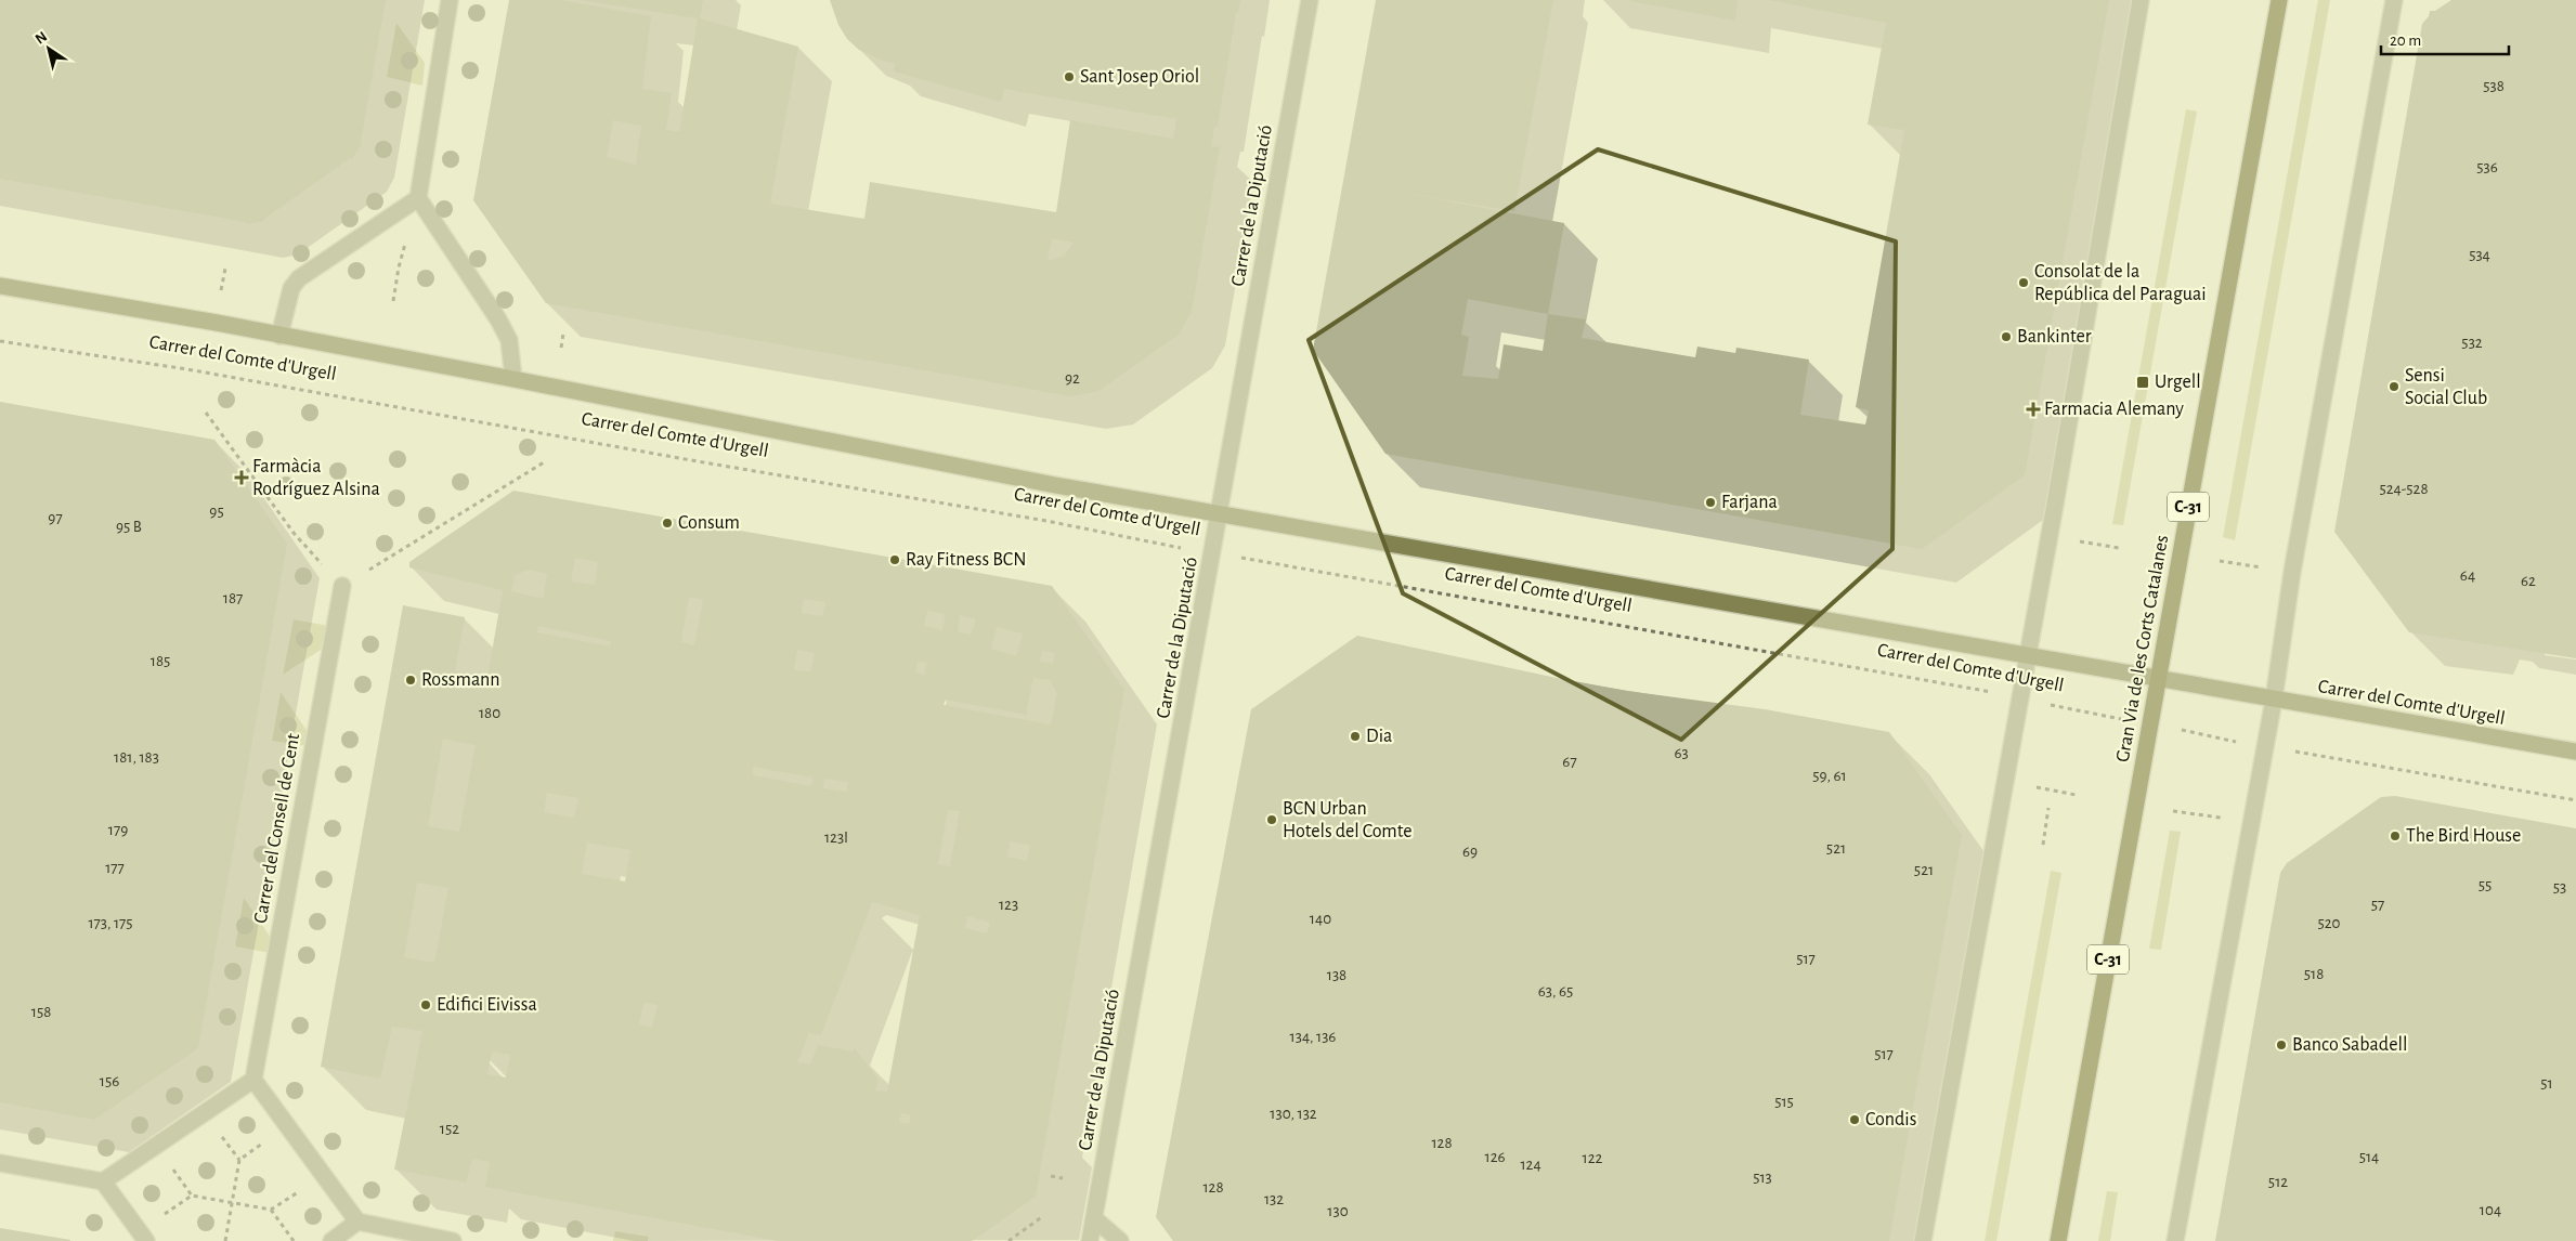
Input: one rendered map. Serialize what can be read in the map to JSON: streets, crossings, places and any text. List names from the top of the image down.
{
  "streets": {
    "main road": ["Carrer del Comte d'Urgell", "C-31", "Gran Via de les Corts Catalanes"],
    "street": ["Carrer de la Diputació", "Carrer del Consell de Cent"]
  },
  "crossings": [
    ["Carrer de la Diputació", "Carrer del Comte d'Urgell"],
    ["Carrer del Comte d'Urgell", "Gran Via de les Corts Catalanes"]
  ],
  "places": {
    "other": [
      "Sant Josep Oriol",
      "Consolat de la República del Paraguai",
      "Bankinter",
      "Sensi Social Club",
      "Farjana",
      "Consum",
      "Ray Fitness BCN",
      "Rossmann",
      "Dia",
      "BCN Urban Hotels del Comte",
      "The Bird House",
      "Edifici Eivissa",
      "Banco Sabadell",
      "Condis"
    ],
    "transit": ["Urgell"],
    "health": ["Farmacia Alemany", "Farmàcia Rodríguez Alsina"]
  },
  "house_numbers": [
    "538",
    "536",
    "534",
    "532",
    "92",
    "524-528",
    "95",
    "97",
    "95 B",
    "64",
    "62",
    "187",
    "185",
    "180",
    "63",
    "181, 183",
    "67",
    "59, 61",
    "179",
    "123I",
    "521",
    "69",
    "177",
    "521",
    "55",
    "53",
    "123",
    "57",
    "140",
    "173, 175",
    "520",
    "517",
    "518",
    "138",
    "63, 65",
    "158",
    "134, 136",
    "517",
    "156",
    "51",
    "515",
    "130, 132",
    "152",
    "128",
    "126",
    "514",
    "122",
    "124",
    "513",
    "512",
    "128",
    "132",
    "104",
    "130"
  ],
  "scale_bar": "20 m",
  "north": "top left"
}
